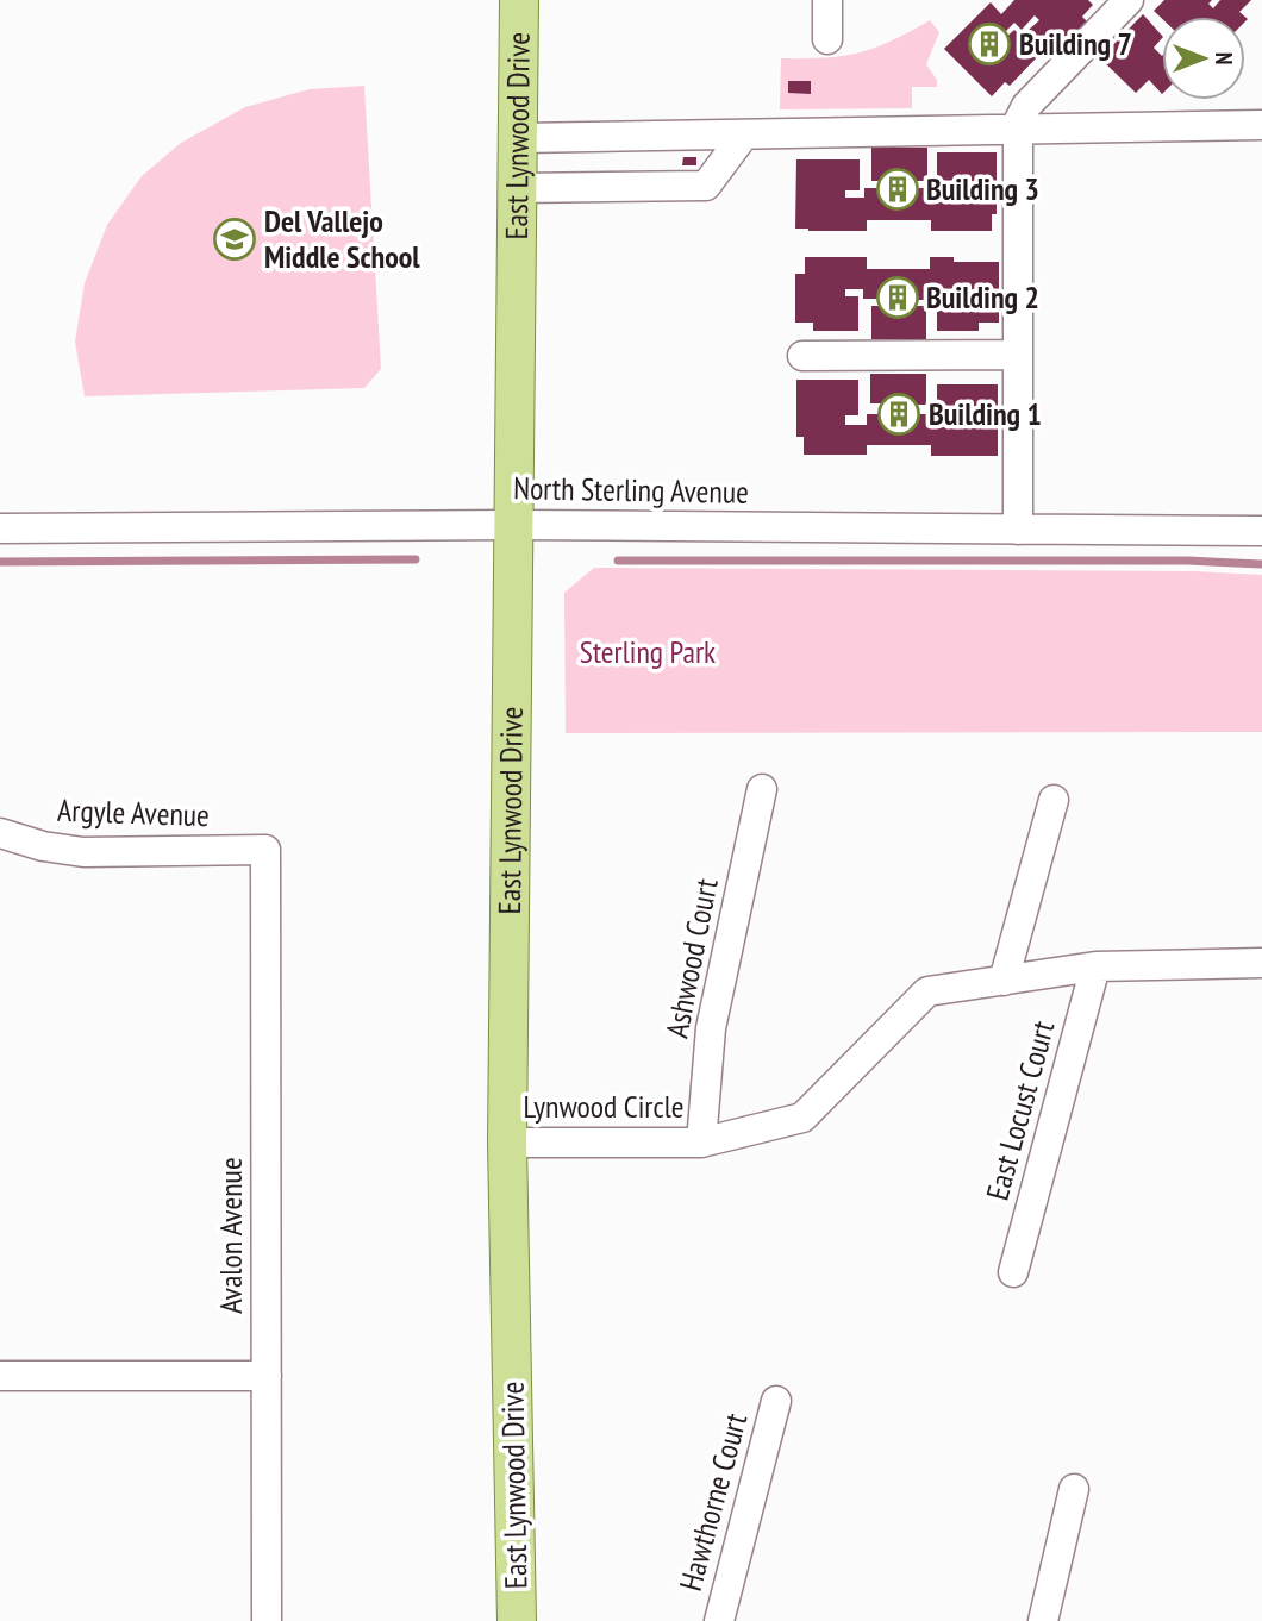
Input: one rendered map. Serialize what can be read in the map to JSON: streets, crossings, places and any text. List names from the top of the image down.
{
  "streets": {
    "main road": ["East Lynwood Drive"],
    "street": [
      "North Sterling Avenue",
      "Argyle Avenue",
      "Ashwood Court",
      "Lynwood Circle",
      "East Locust Court",
      "Avalon Avenue",
      "Hawthorne Court"
    ]
  },
  "crossings": [
    ["East Lynwood Drive", "North Sterling Avenue"],
    ["East Lynwood Drive", "Lynwood Circle"],
    ["Argyle Avenue", "Avalon Avenue"],
    ["Ashwood Court", "Lynwood Circle"],
    ["Lynwood Circle", "East Locust Court"]
  ],
  "parks": ["Sterling Park"],
  "places": {
    "building": [
      "Building 7",
      "Building 3",
      "Building 2",
      "Building 1"
    ],
    "school or university": ["Del Vallejo Middle School"]
  },
  "north": "right"
}
